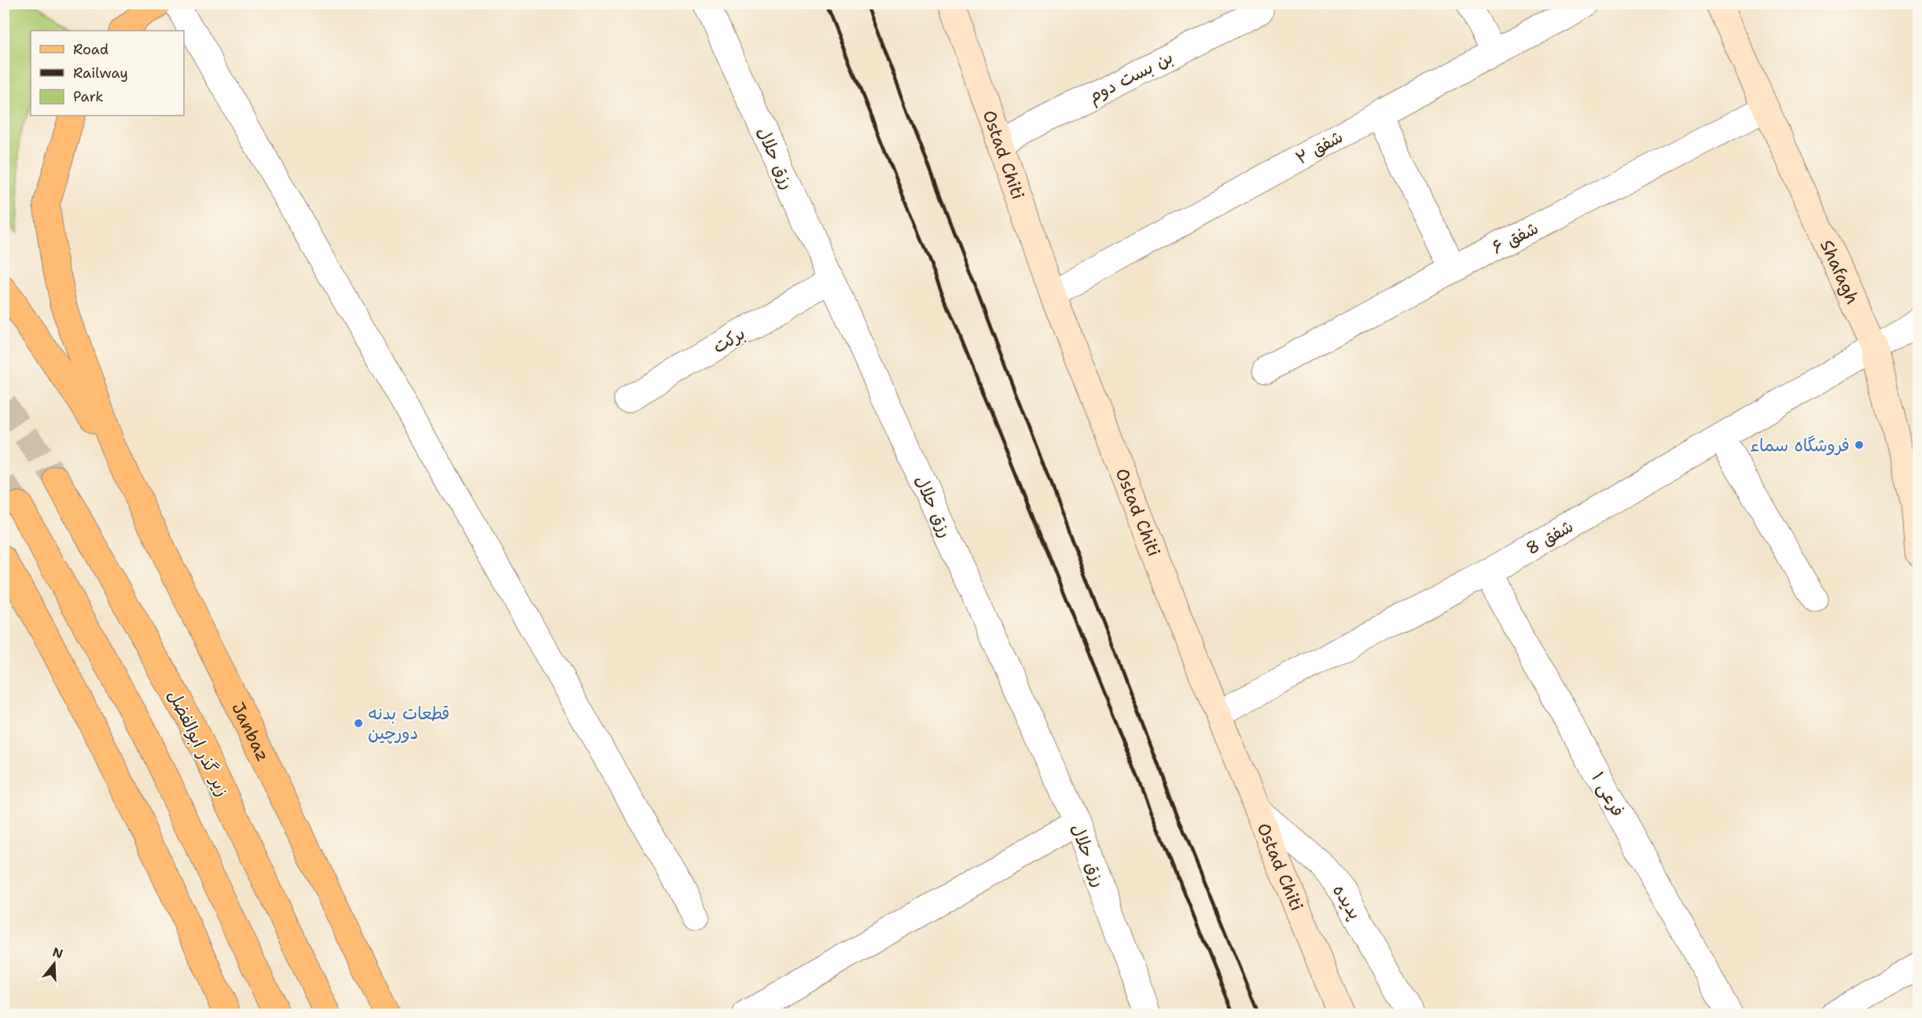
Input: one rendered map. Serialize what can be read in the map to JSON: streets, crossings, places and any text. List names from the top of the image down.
{
  "streets": {
    "main road": ["Janbaz", "زیر گذر ابوالفضل"],
    "street": [
      "بن بست دوم",
      "شفق ۲",
      "Ostad Chiti",
      "رزق حلال",
      "شفق ۶",
      "Shafagh",
      "برکت",
      "شفق 8",
      "فرعی ۱",
      "پدیده"
    ]
  },
  "crossings": [
    ["بن بست دوم", "Ostad Chiti"],
    ["شفق ۲", "Ostad Chiti"],
    ["Ostad Chiti", "شفق 8"],
    ["Ostad Chiti", "پدیده"],
    ["رزق حلال", "برکت"],
    ["شفق ۶", "Shafagh"],
    ["Shafagh", "شفق 8"],
    ["شفق 8", "فرعی ۱"]
  ],
  "places": ["فروشگاه سماء", "قطعات بدنه دورچین"],
  "legend": ["Road", "Railway", "Park"],
  "north": "top"
}
